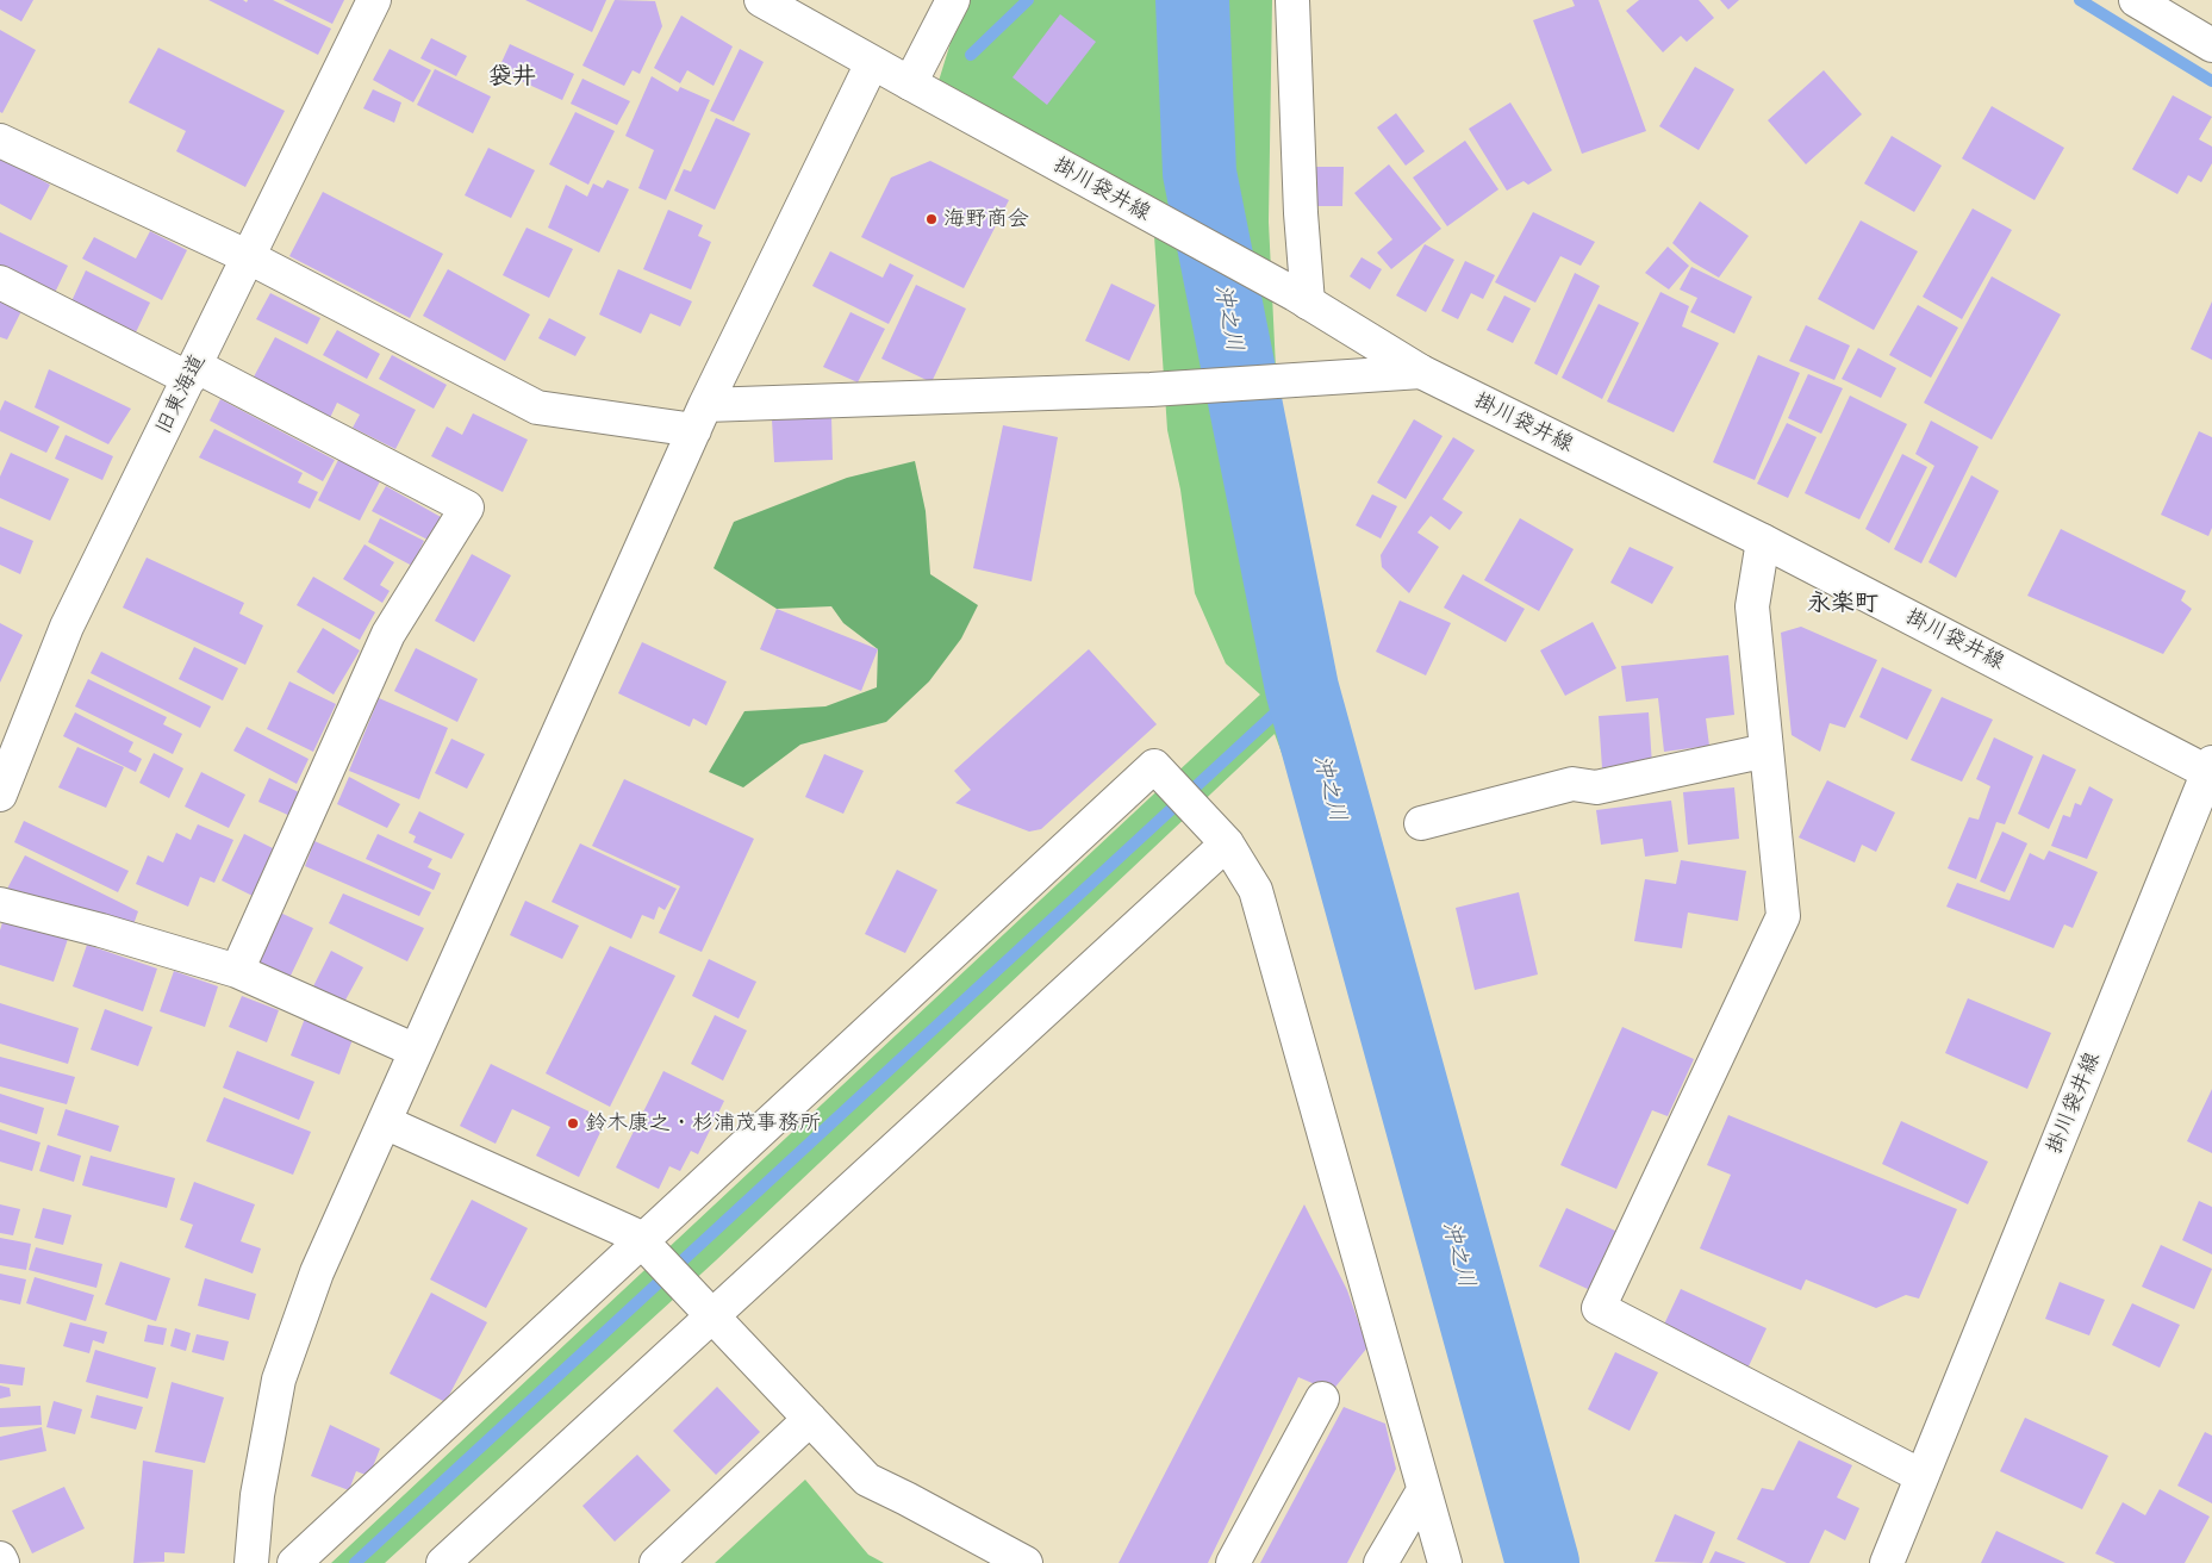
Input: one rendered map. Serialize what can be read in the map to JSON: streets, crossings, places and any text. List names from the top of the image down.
{
  "streets": {
    "street": ["掛川袋井線", "旧東海道"]
  },
  "districts": ["袋井", "永楽町"],
  "water": ["沖之川"],
  "places": ["海野商会", "鈴木康之・杉浦茂事務所"]
}
